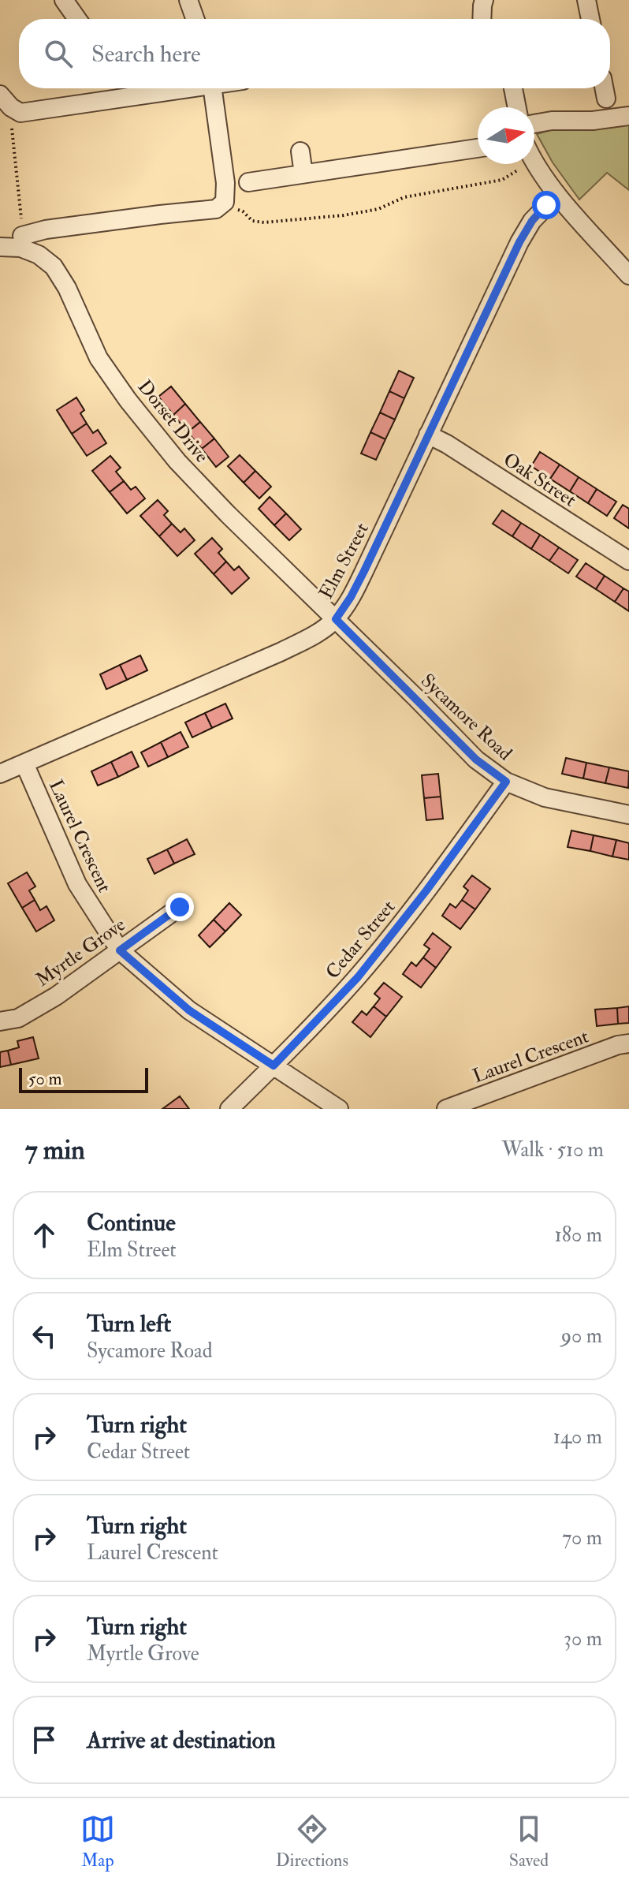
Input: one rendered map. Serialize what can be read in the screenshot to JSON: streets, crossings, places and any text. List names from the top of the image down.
{
  "streets": {
    "street": [
      "Dorset Drive",
      "Oak Street",
      "Elm Street",
      "Sycamore Road",
      "Laurel Crescent",
      "Cedar Street",
      "Myrtle Grove"
    ]
  },
  "crossings": [
    ["Dorset Drive", "Elm Street"],
    ["Dorset Drive", "Sycamore Road"],
    ["Oak Street", "Elm Street"],
    ["Elm Street", "Sycamore Road"],
    ["Elm Street", "Laurel Crescent"],
    ["Sycamore Road", "Cedar Street"],
    ["Laurel Crescent", "Cedar Street"],
    ["Laurel Crescent", "Myrtle Grove"]
  ],
  "scale_bar": "50 m",
  "north": "right",
  "page": {
    "search": "Search here",
    "scale": "50 m",
    "heading": ["7 min", "Walk · 510 m"],
    "list": [
      ["Continue", "Elm Street", "180 m"],
      ["Turn left", "Sycamore Road", "90 m"],
      ["Turn right", "Cedar Street", "140 m"],
      ["Turn right", "Laurel Crescent", "70 m"],
      ["Turn right", "Myrtle Grove", "30 m"],
      "Arrive at destination"
    ],
    "nav": ["Map", "Directions", "Saved"]
  }
}
